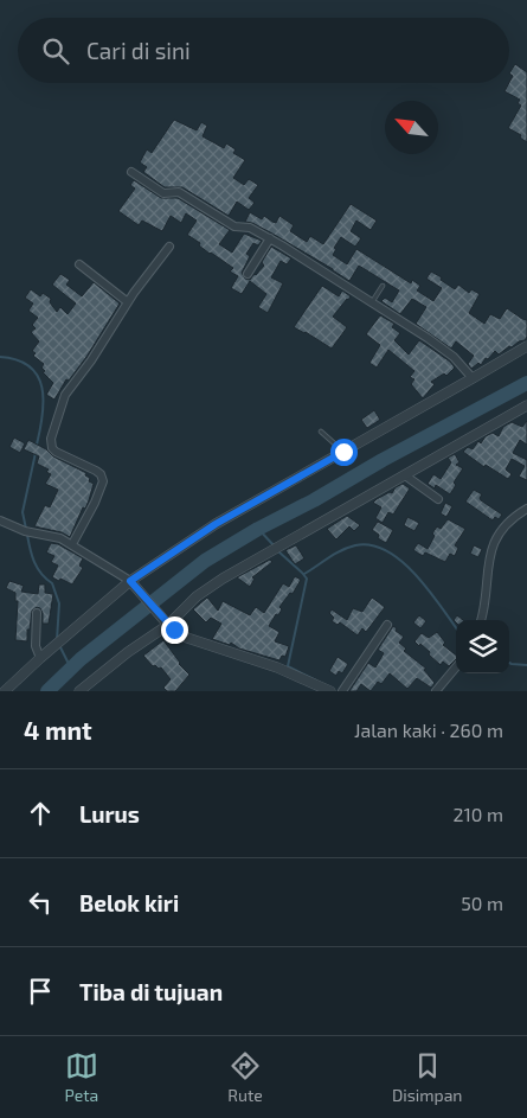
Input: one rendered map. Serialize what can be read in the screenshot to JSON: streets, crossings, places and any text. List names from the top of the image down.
{
  "north": "top left",
  "page": {
    "search": "Cari di sini",
    "heading": ["4 mnt", "Jalan kaki · 260 m"],
    "list": [
      ["Lurus", "210 m"],
      ["Belok kiri", "50 m"],
      "Tiba di tujuan"
    ],
    "nav": ["Peta", "Rute", "Disimpan"]
  }
}
